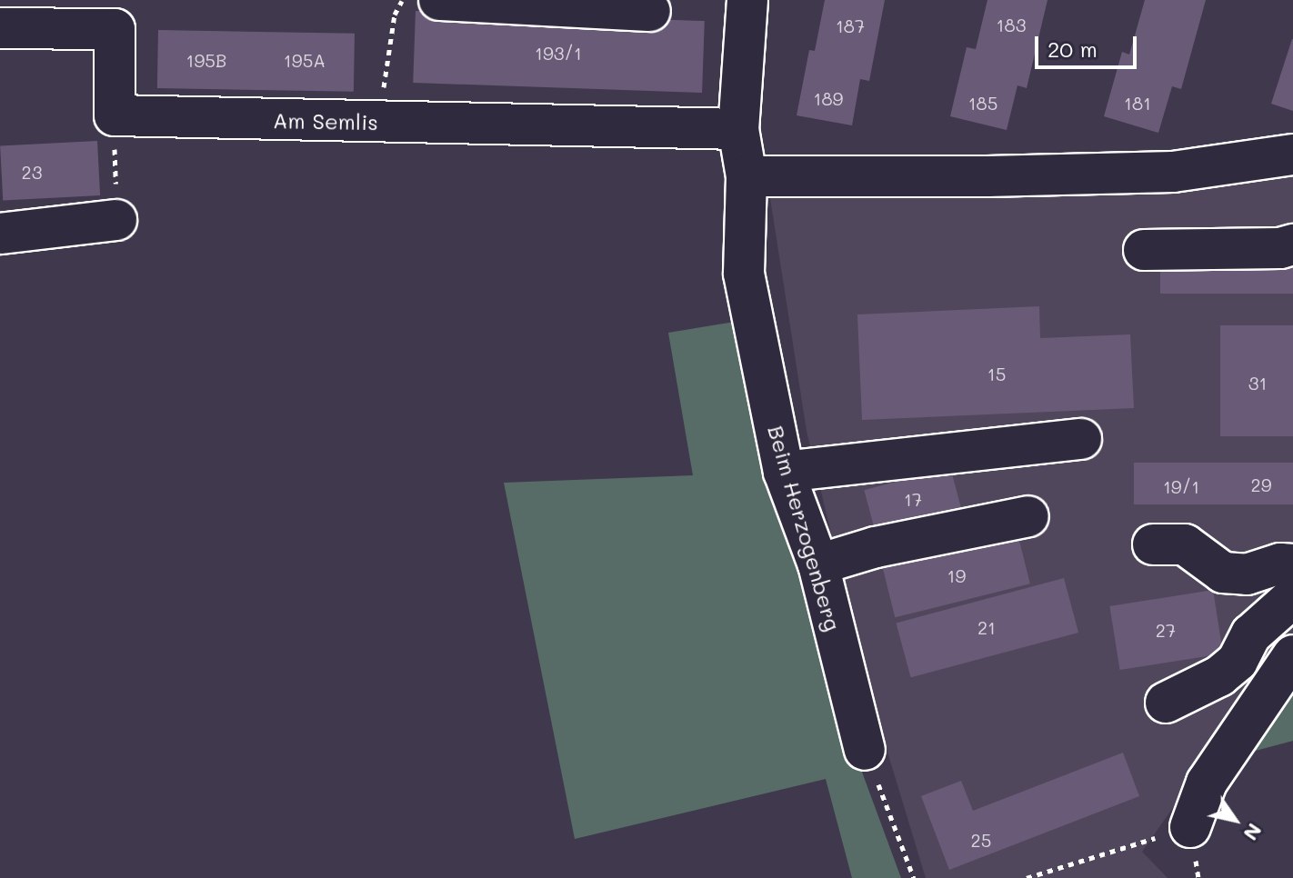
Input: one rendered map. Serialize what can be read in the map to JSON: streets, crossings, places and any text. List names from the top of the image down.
{
  "streets": {
    "street": ["Am Semlis", "Beim Herzogenberg"]
  },
  "crossings": [
    ["Am Semlis", "Beim Herzogenberg"]
  ],
  "house_numbers": [
    "183",
    "187",
    "193/1",
    "195B",
    "195A",
    "189",
    "185",
    "181",
    "23",
    "15",
    "31",
    "29",
    "19/1",
    "17",
    "19",
    "21",
    "27",
    "25"
  ],
  "scale_bar": "20 m",
  "north": "bottom right"
}
